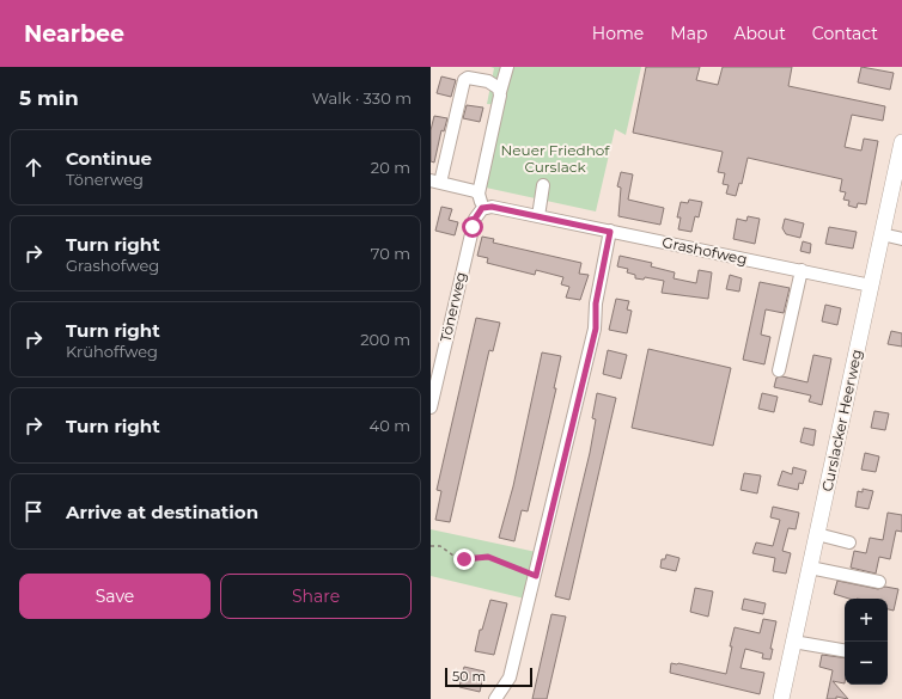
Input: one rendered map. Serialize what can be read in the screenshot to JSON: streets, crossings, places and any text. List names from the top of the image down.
{
  "streets": {
    "main road": ["Curslacker Heerweg"],
    "street": ["Grashofweg", "Tönerweg"]
  },
  "crossings": [
    ["Grashofweg", "Tönerweg"],
    ["Grashofweg", "Curslacker Heerweg"]
  ],
  "parks": ["Neuer Friedhof Curslack"],
  "scale_bar": "50 m",
  "page": {
    "header": "Nearbee",
    "nav": [
      "Home",
      "Map",
      "About",
      "Contact"
    ],
    "heading": ["5 min", "Walk · 330 m"],
    "list": [
      ["Continue", "Tönerweg", "20 m"],
      ["Turn right", "Grashofweg", "70 m"],
      ["Turn right", "Krühoffweg", "200 m"],
      ["Turn right", "40 m"],
      "Arrive at destination"
    ],
    "buttons": ["Save", "Share"],
    "map_buttons": ["+", "−"],
    "scale": "50 m"
  }
}
